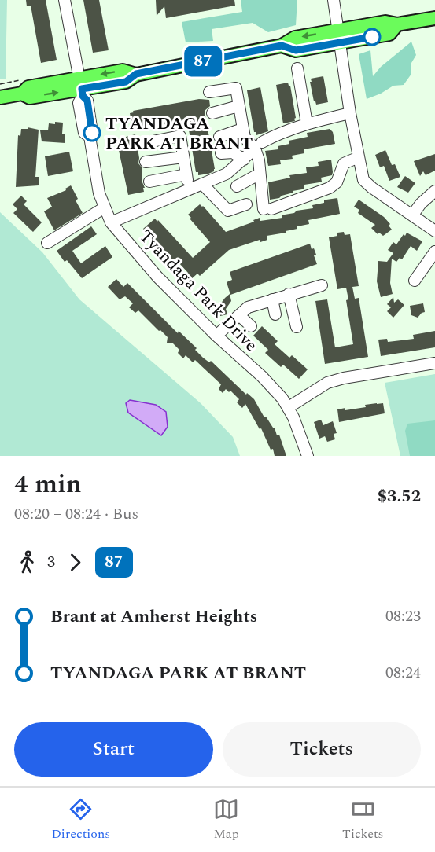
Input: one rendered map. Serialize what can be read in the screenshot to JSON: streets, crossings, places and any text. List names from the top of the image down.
{
  "streets": {
    "street": ["Tyandaga Park Drive"]
  },
  "places": ["TYANDAGA PARK AT BRANT"],
  "lines": ["bus line 87"],
  "page": {
    "on_map": "87",
    "heading": ["4 min", "08:20 – 08:24 · Bus", "$3.52"],
    "legs": ["3", "87"],
    "list": [
      {
        "name": "Brant at Amherst Heights",
        "value": "08:23"
      },
      {
        "name": "TYANDAGA PARK AT BRANT",
        "value": "08:24"
      }
    ],
    "buttons": ["Start", "Tickets"],
    "tabs": ["Directions", "Map", "Tickets"]
  }
}
